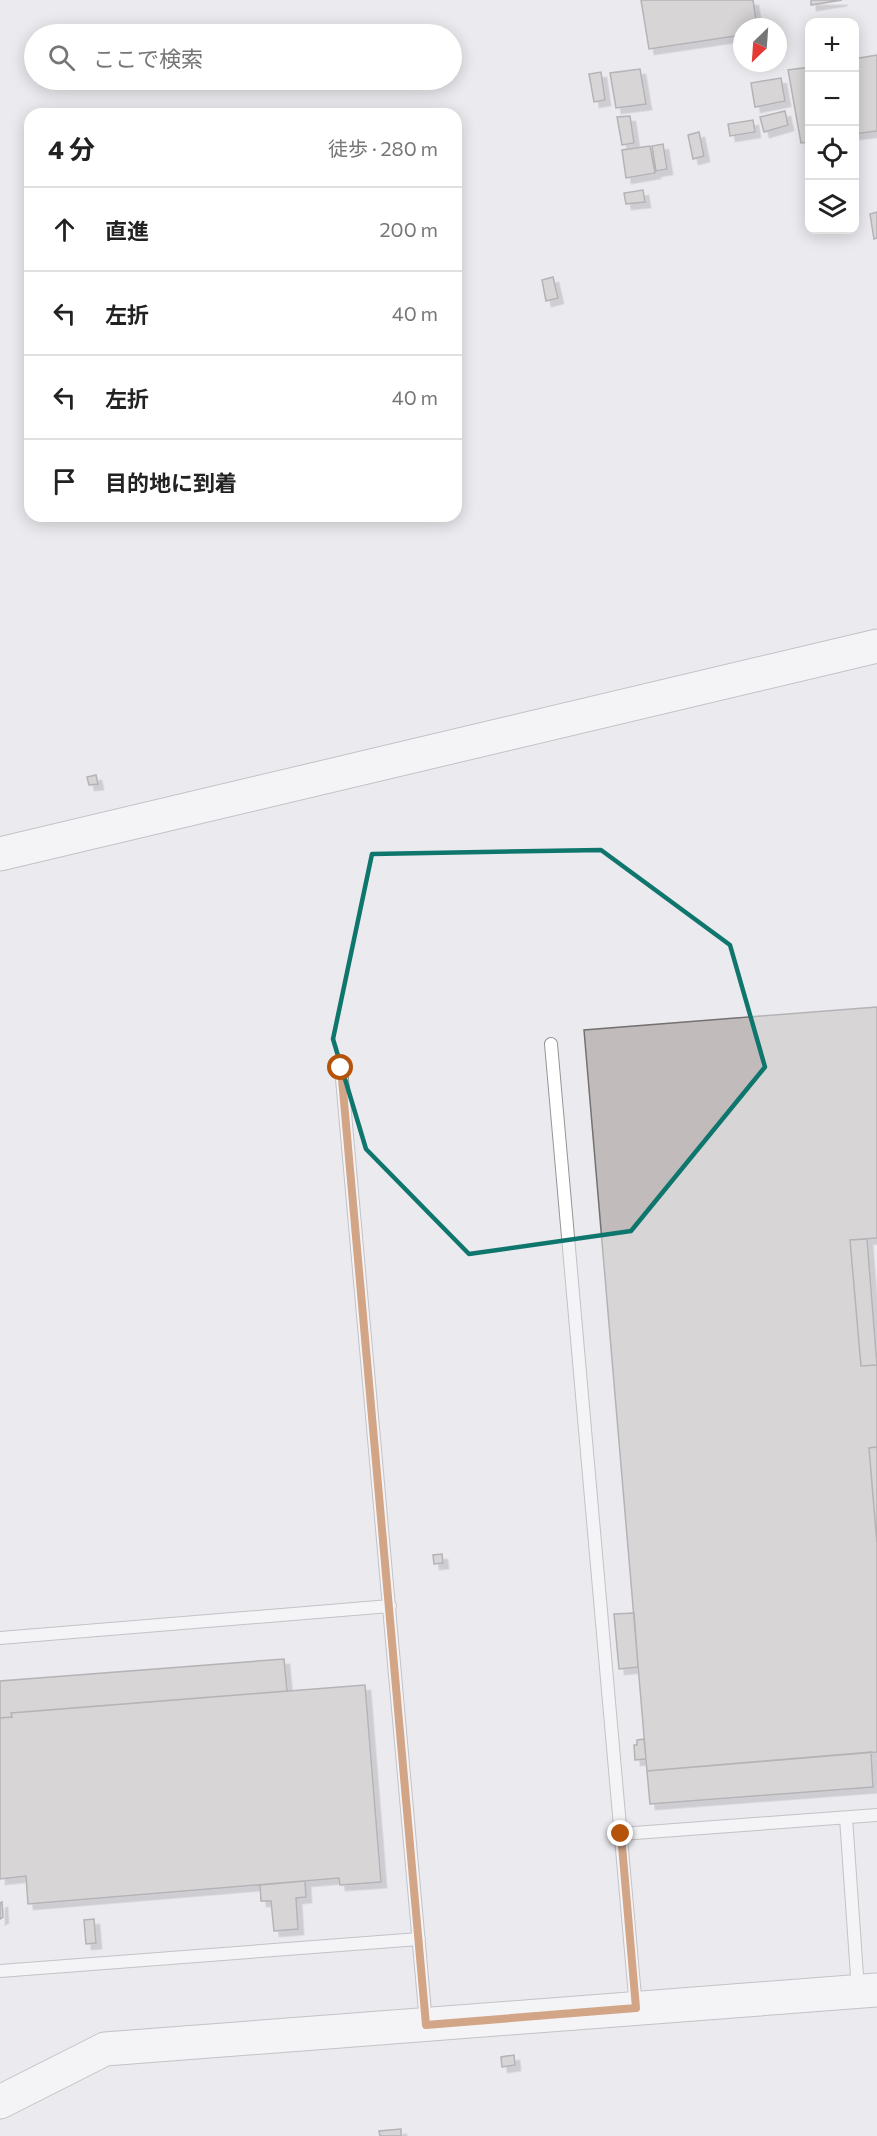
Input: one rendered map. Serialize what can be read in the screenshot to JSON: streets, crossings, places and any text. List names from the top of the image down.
{
  "north": "bottom left",
  "page": {
    "map_buttons": ["+", "−"],
    "search": "ここで検索",
    "heading": ["4 分", "徒歩 · 280 m"],
    "list": [
      ["直進", "200 m"],
      ["左折", "40 m"],
      ["左折", "40 m"],
      "目的地に到着"
    ]
  }
}
